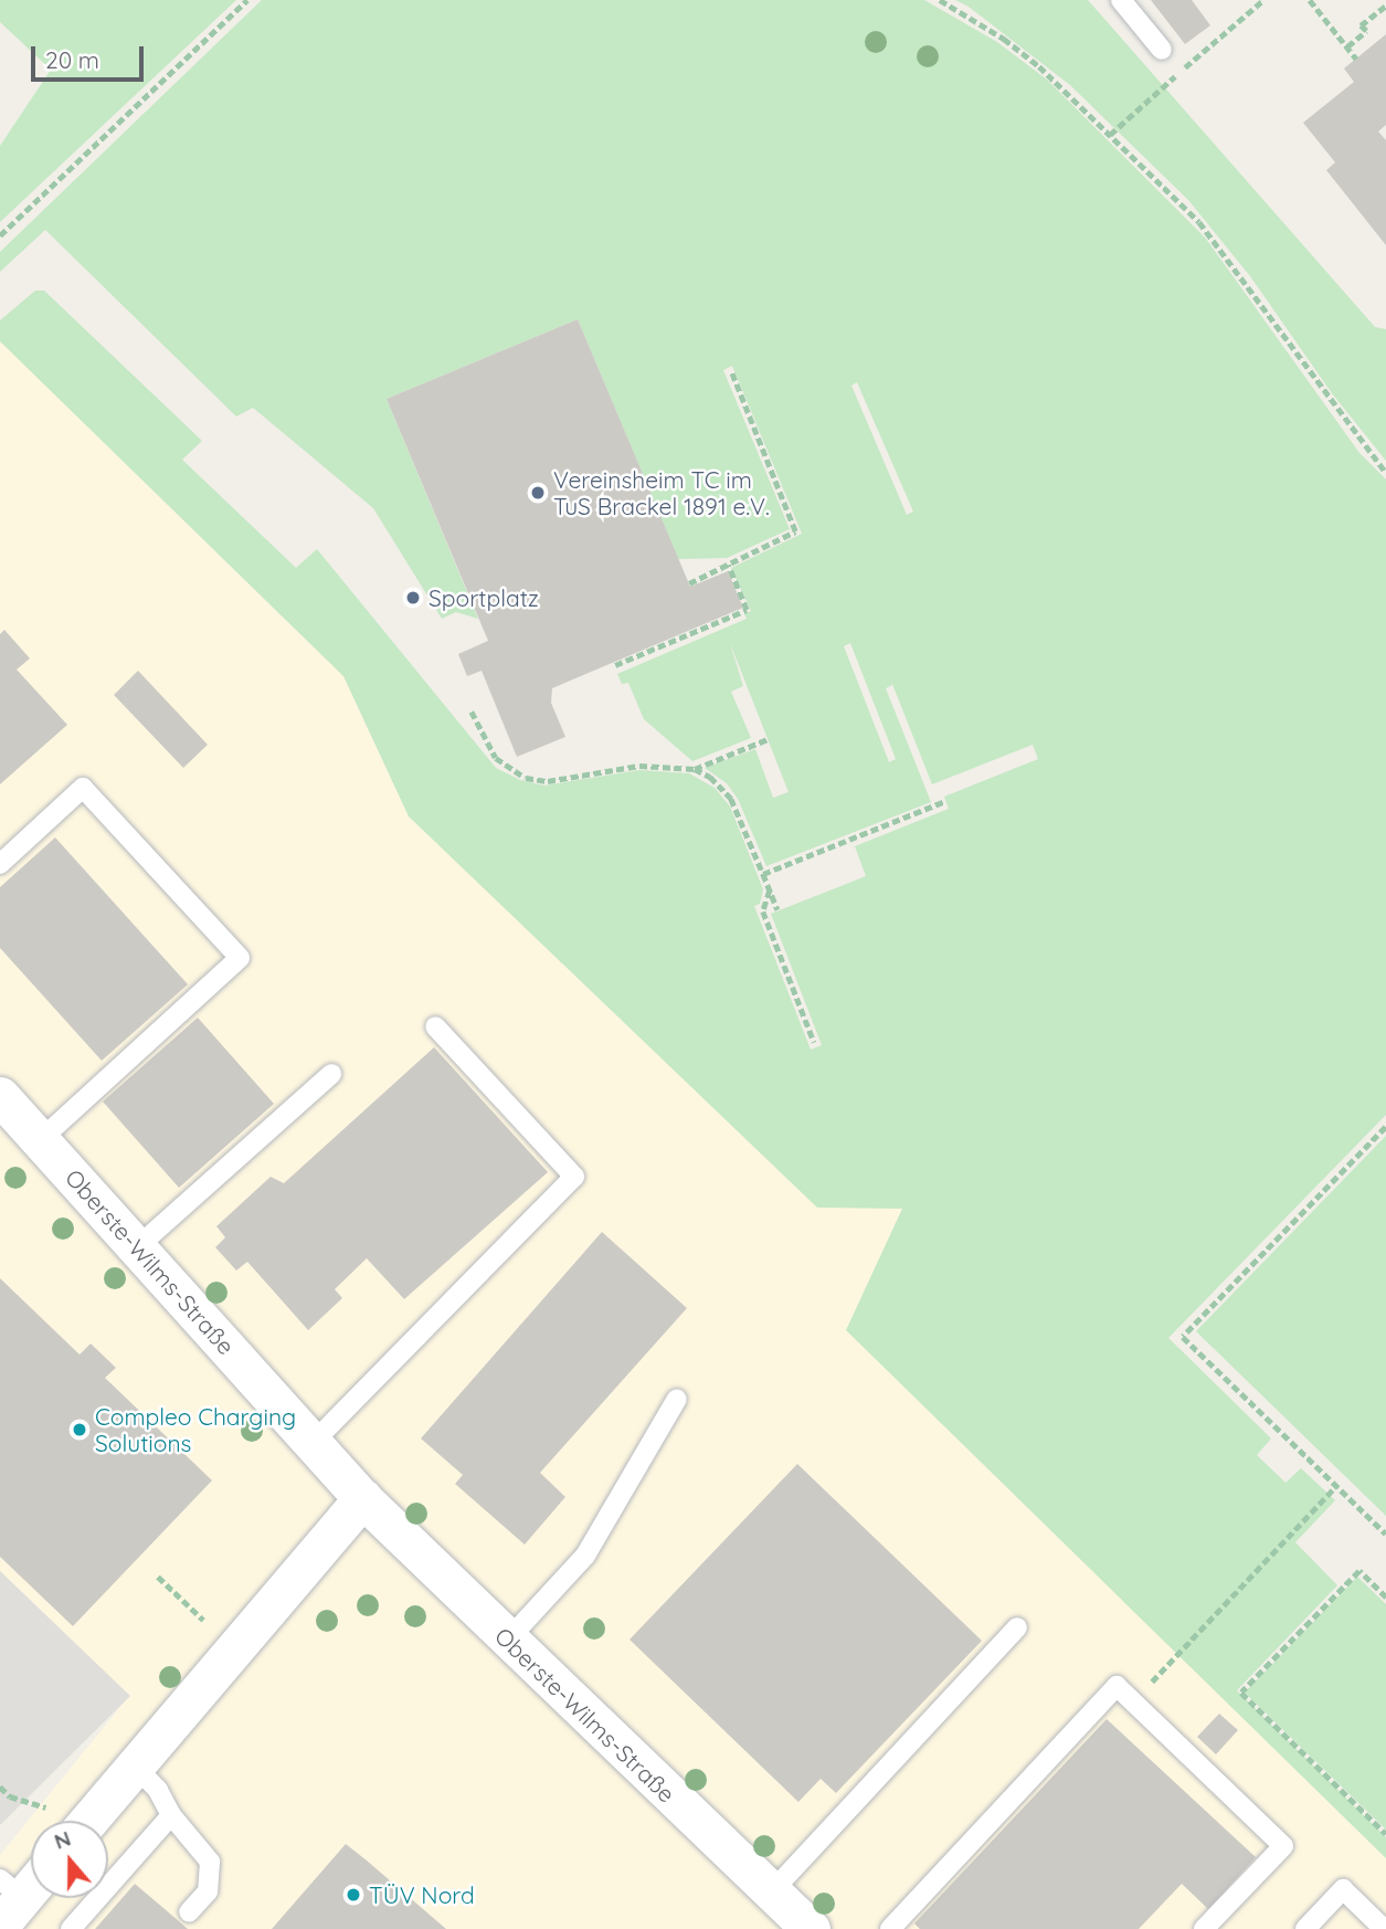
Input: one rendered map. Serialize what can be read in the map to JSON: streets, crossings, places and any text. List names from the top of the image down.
{
  "streets": {
    "street": ["Oberste-Wilms-Straße"]
  },
  "places": [
    "Vereinsheim TC im TuS Brackel 1891 e.V.",
    "Sportplatz",
    "Compleo Charging Solutions",
    "TÜV Nord"
  ],
  "scale_bar": "20 m",
  "north": "top"
}
